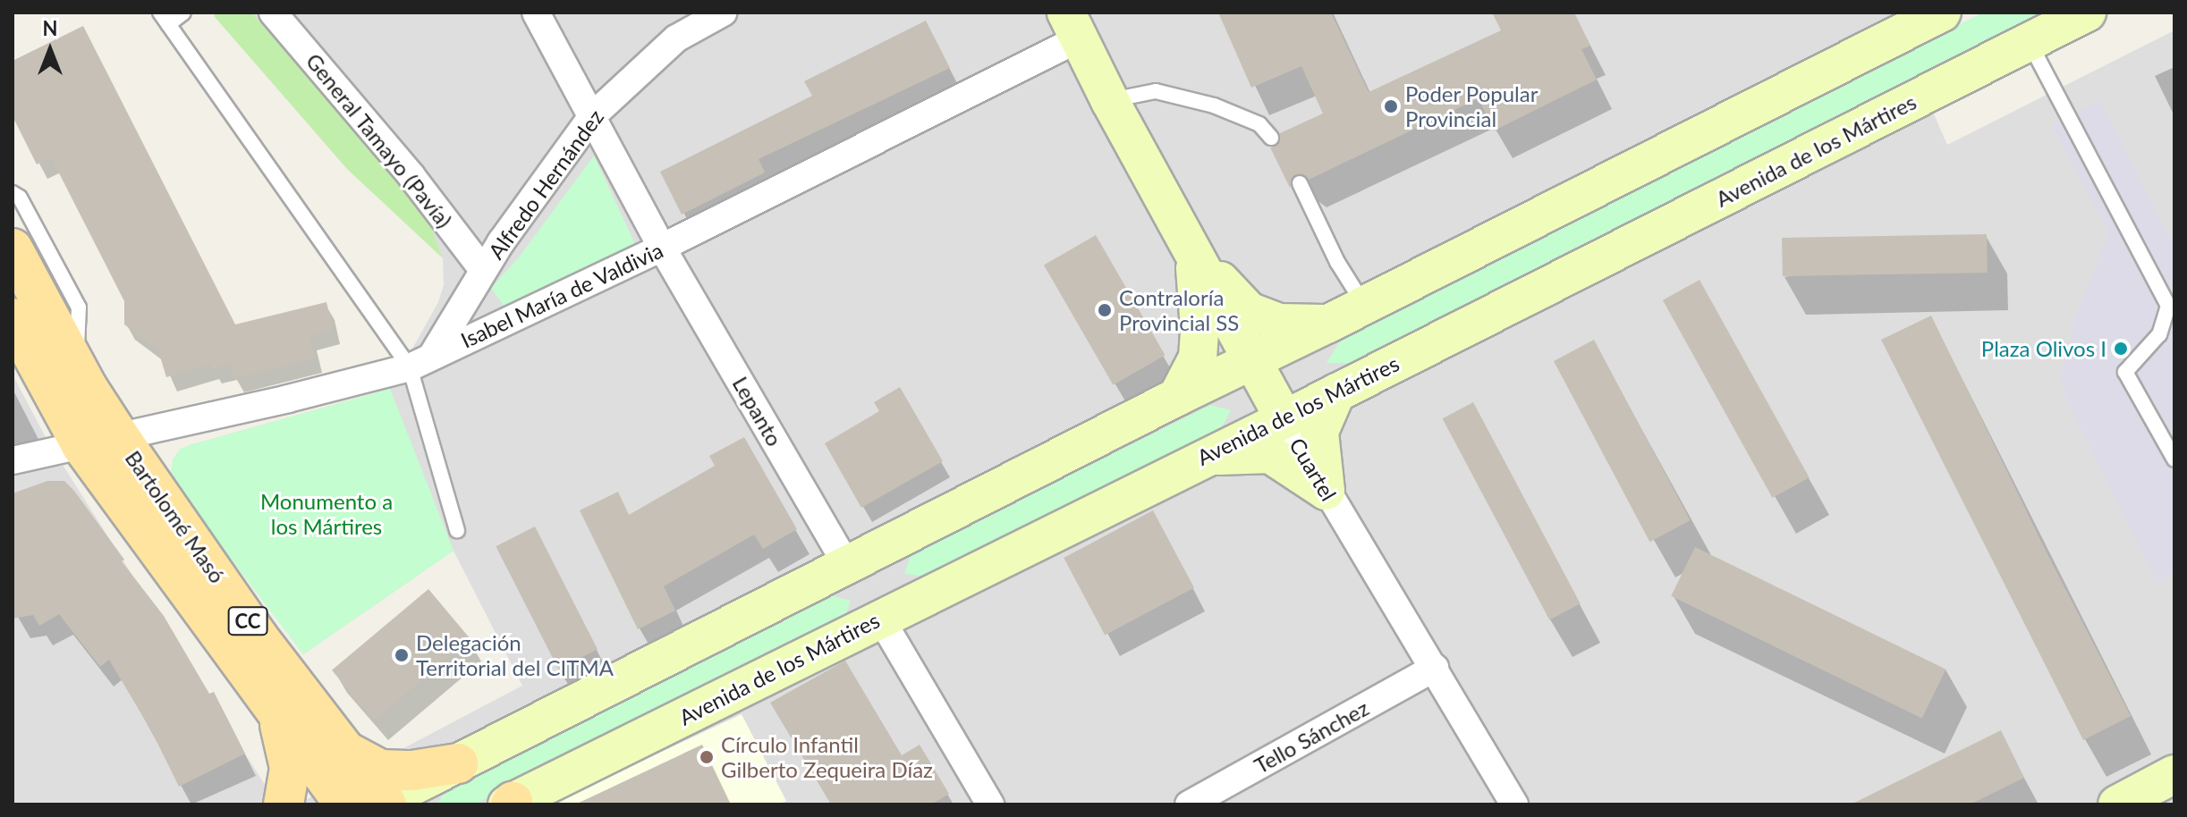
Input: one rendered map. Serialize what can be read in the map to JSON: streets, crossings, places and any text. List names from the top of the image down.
{
  "streets": {
    "main road": [
      "Avenida de los Mártires",
      "Lepanto",
      "Cuartel",
      "Bartolomé Masó",
      "CC"
    ],
    "street": [
      "General Tamayo (Pavía)",
      "Alfredo Hernández",
      "Isabel María de Valdivia",
      "Tello Sánchez"
    ]
  },
  "crossings": [
    ["General Tamayo (Pavía)", "Alfredo Hernández"],
    ["Avenida de los Mártires", "Lepanto"],
    ["Avenida de los Mártires", "Cuartel"],
    ["Alfredo Hernández", "Isabel María de Valdivia"],
    ["Alfredo Hernández", "Lepanto"],
    ["Isabel María de Valdivia", "Lepanto"],
    ["Isabel María de Valdivia", "Cuartel"],
    ["Isabel María de Valdivia", "Bartolomé Masó"],
    ["Cuartel", "Tello Sánchez"]
  ],
  "parks": ["Monumento a los Mártires"],
  "places": [
    "Poder Popular Provincial",
    "Contraloría Provincial SS",
    "Plaza Olivos I",
    "Delegación Territorial del CITMA",
    "Círculo Infantil Gilberto Zequeira Díaz"
  ],
  "north": "top"
}
